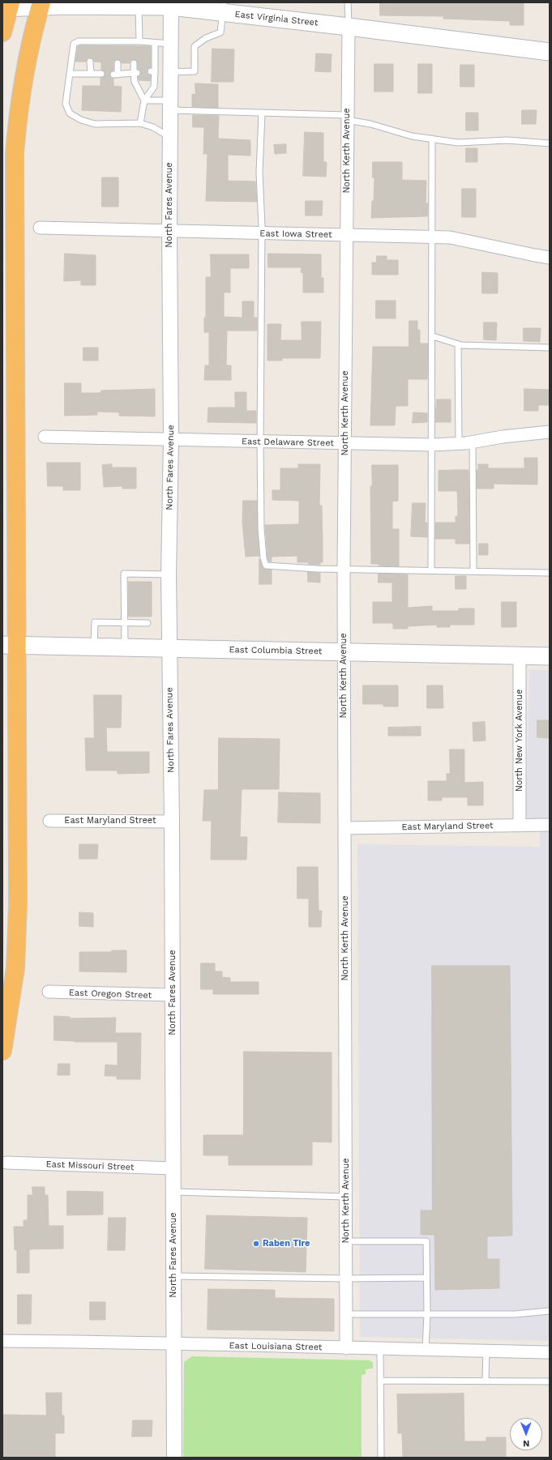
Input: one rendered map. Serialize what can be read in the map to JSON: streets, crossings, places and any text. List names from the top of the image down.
{
  "streets": {
    "main road": ["East Virginia Street", "East Columbia Street"],
    "street": [
      "North Kerth Avenue",
      "North Fares Avenue",
      "East Iowa Street",
      "East Delaware Street",
      "North New York Avenue",
      "East Maryland Street",
      "East Oregon Street",
      "East Missouri Street",
      "East Louisiana Street"
    ]
  },
  "crossings": [
    ["East Virginia Street", "North Kerth Avenue"],
    ["East Virginia Street", "North Fares Avenue"],
    ["North Kerth Avenue", "East Iowa Street"],
    ["North Kerth Avenue", "East Delaware Street"],
    ["North Kerth Avenue", "East Columbia Street"],
    ["North Kerth Avenue", "East Maryland Street"],
    ["North Kerth Avenue", "East Louisiana Street"],
    ["North Fares Avenue", "East Iowa Street"],
    ["North Fares Avenue", "East Delaware Street"],
    ["North Fares Avenue", "East Columbia Street"],
    ["North Fares Avenue", "East Maryland Street"],
    ["North Fares Avenue", "East Oregon Street"],
    ["North Fares Avenue", "East Missouri Street"],
    ["North Fares Avenue", "East Louisiana Street"],
    ["East Columbia Street", "North New York Avenue"],
    ["North New York Avenue", "East Maryland Street"]
  ],
  "places": ["Raben Tire"],
  "north": "bottom"
}
